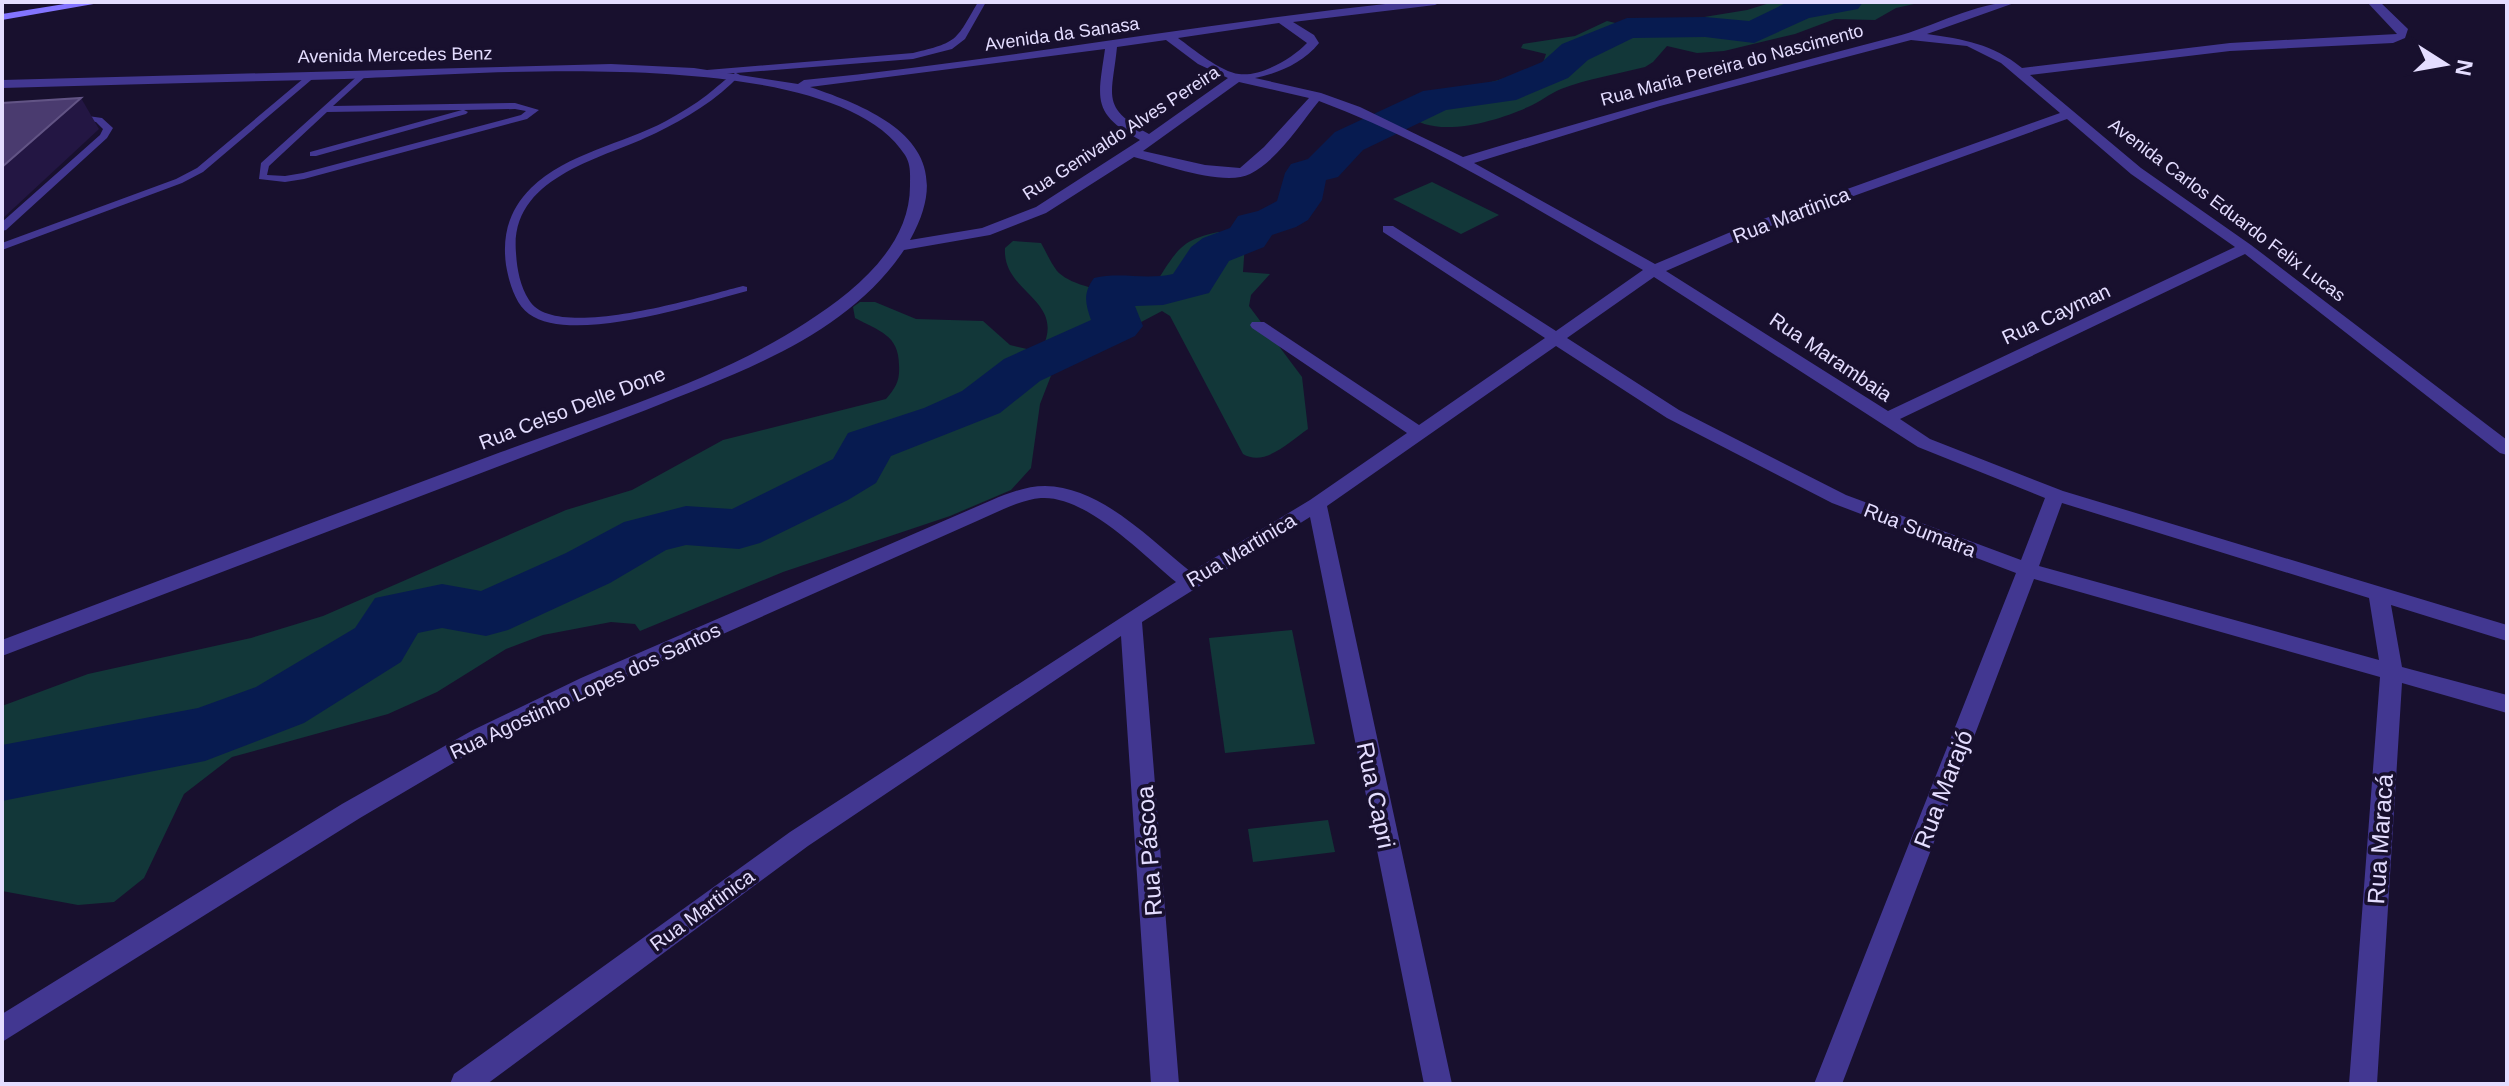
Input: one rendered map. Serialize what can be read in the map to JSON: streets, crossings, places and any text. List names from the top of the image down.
{
  "streets": {
    "street": [
      "Avenida da Sanasa",
      "Avenida Mercedes Benz",
      "Rua Maria Pereira do Nascimento",
      "Rua Genivaldo Alves Pereira",
      "Avenida Carlos Eduardo Felix Lucas",
      "Rua Martinica",
      "Rua Cayman",
      "Rua Marambaia",
      "Rua Celso Delle Done",
      "Rua Sumatra",
      "Rua Agostinho Lopes dos Santos",
      "Rua Marajó",
      "Rua Capri",
      "Rua Maracá",
      "Rua Páscoa"
    ]
  },
  "crossings": [
    ["Avenida da Sanasa", "Avenida Mercedes Benz"],
    ["Avenida da Sanasa", "Rua Genivaldo Alves Pereira"],
    ["Avenida da Sanasa", "Rua Marambaia"],
    ["Avenida da Sanasa", "Rua Celso Delle Done"],
    ["Avenida Mercedes Benz", "Rua Celso Delle Done"],
    ["Rua Maria Pereira do Nascimento", "Avenida Carlos Eduardo Felix Lucas"],
    ["Rua Maria Pereira do Nascimento", "Rua Marambaia"],
    ["Rua Genivaldo Alves Pereira", "Rua Marambaia"],
    ["Rua Genivaldo Alves Pereira", "Rua Celso Delle Done"],
    ["Avenida Carlos Eduardo Felix Lucas", "Rua Martinica"],
    ["Avenida Carlos Eduardo Felix Lucas", "Rua Cayman"],
    ["Rua Martinica", "Rua Marambaia"],
    ["Rua Martinica", "Rua Sumatra"],
    ["Rua Martinica", "Rua Agostinho Lopes dos Santos"],
    ["Rua Martinica", "Rua Capri"],
    ["Rua Martinica", "Rua Páscoa"],
    ["Rua Cayman", "Rua Marambaia"],
    ["Rua Marambaia", "Rua Marajó"],
    ["Rua Marambaia", "Rua Maracá"],
    ["Rua Sumatra", "Rua Marajó"],
    ["Rua Sumatra", "Rua Maracá"]
  ],
  "north": "right"
}
